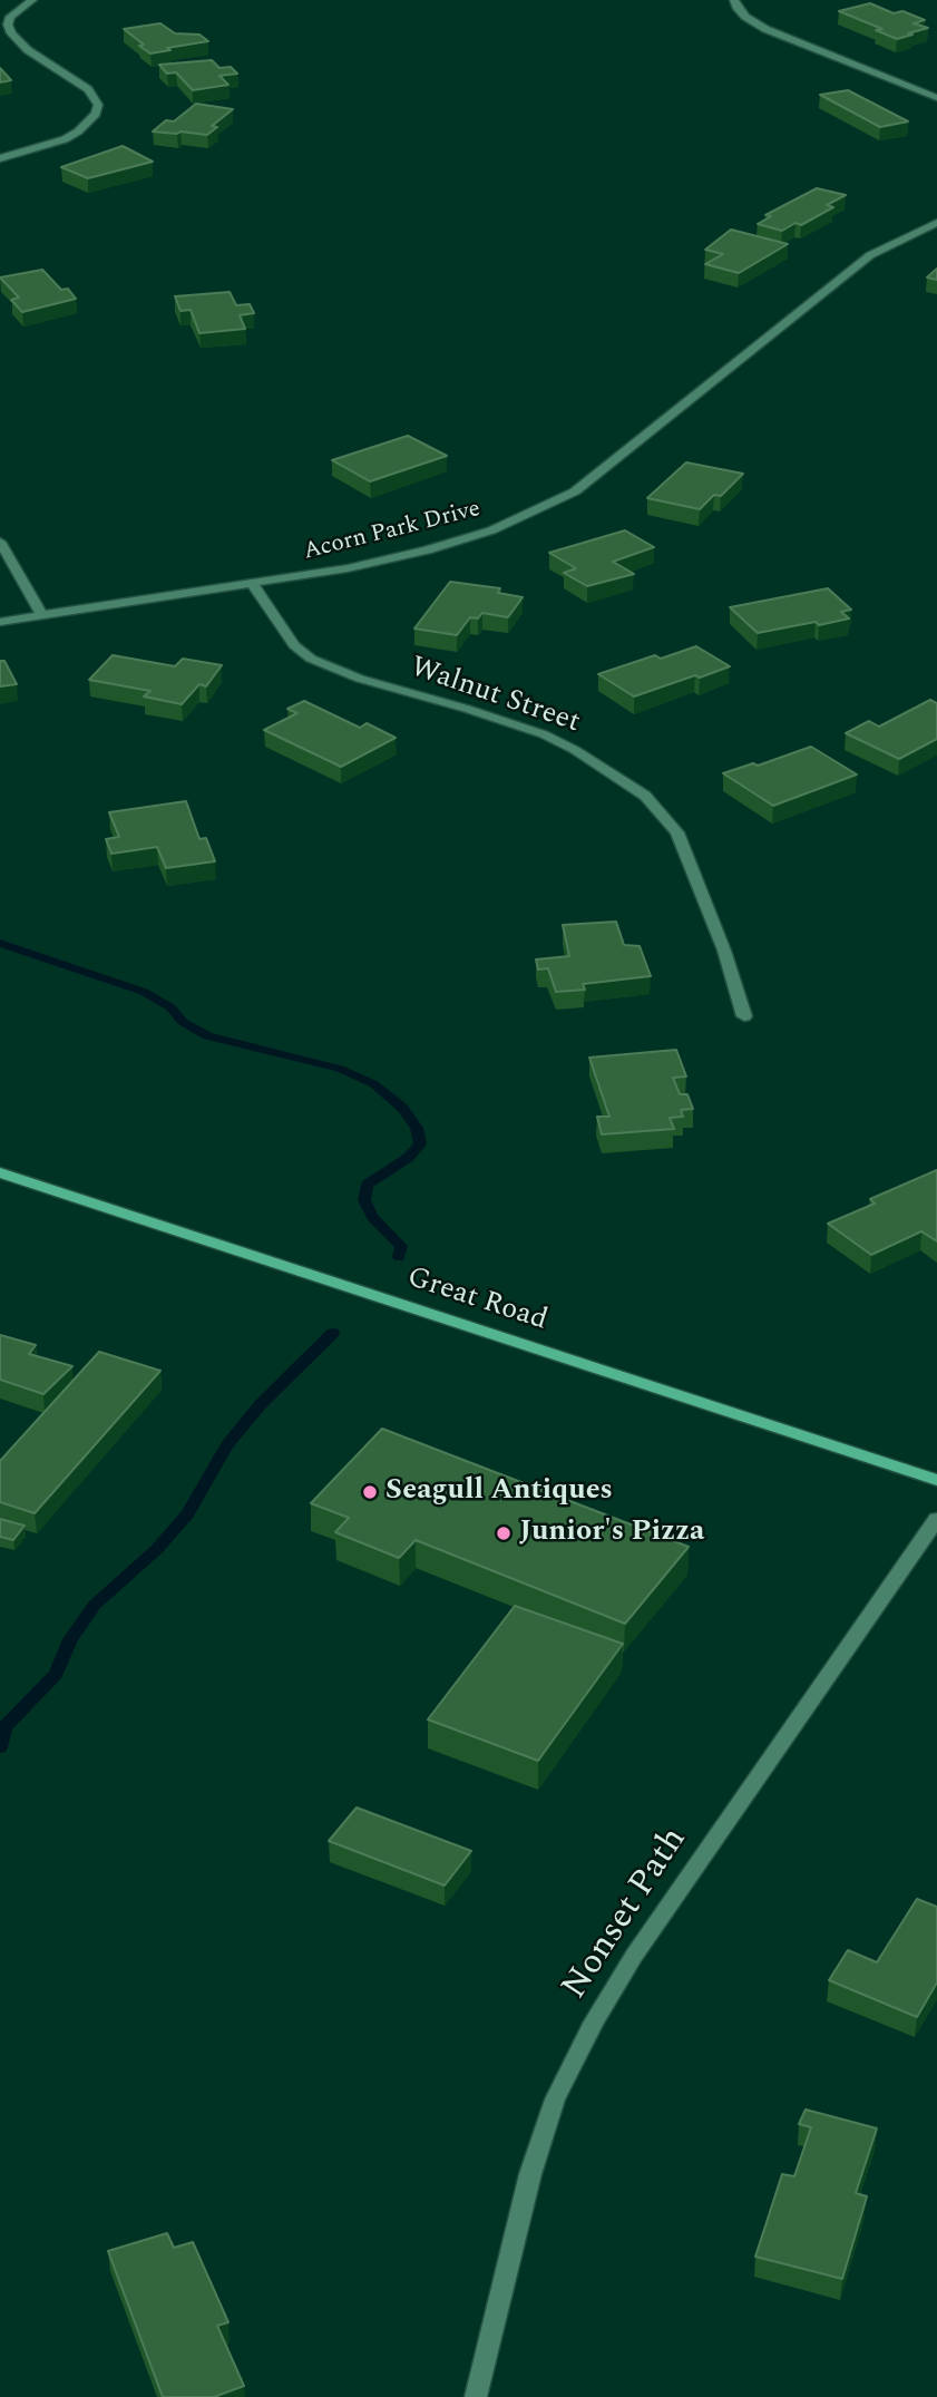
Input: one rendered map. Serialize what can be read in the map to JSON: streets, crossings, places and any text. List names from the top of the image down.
{
  "streets": {
    "main road": ["Great Road"],
    "street": ["Acorn Park Drive", "Walnut Street", "Nonset Path"]
  },
  "crossings": [
    ["Acorn Park Drive", "Walnut Street"]
  ],
  "places": ["Seagull Antiques", "Junior's Pizza"]
}
